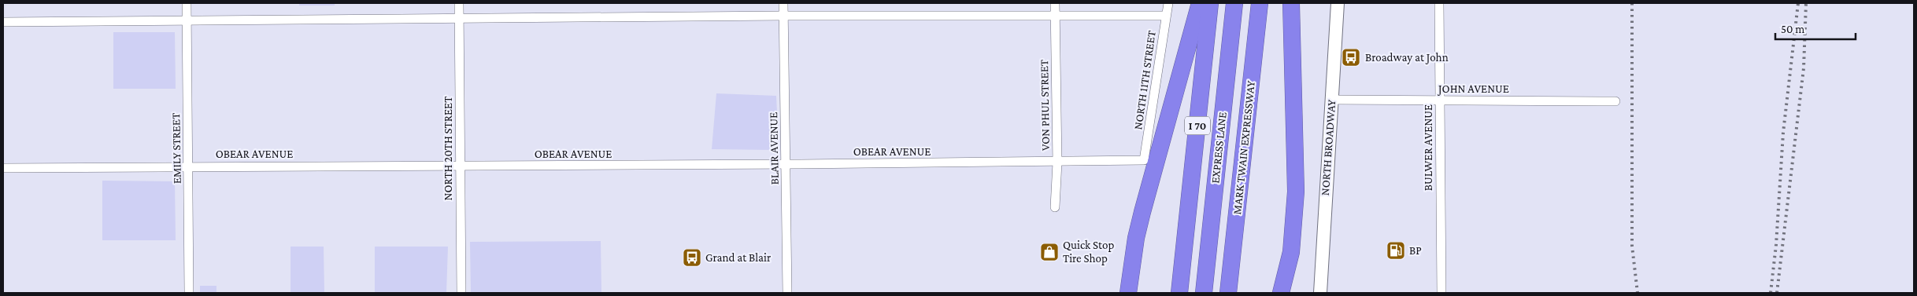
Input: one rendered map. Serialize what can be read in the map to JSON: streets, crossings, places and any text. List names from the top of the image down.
{
  "streets": {
    "highway": ["I 70", "EXPRESS LANE", "MARK TWAIN EXPRESSWAY"],
    "main road": ["NORTH BROADWAY"],
    "street": [
      "NORTH 11TH STREET",
      "JOHN AVENUE",
      "VON PHUL STREET",
      "BULWER AVENUE",
      "EMILY STREET",
      "NORTH 20TH STREET",
      "BLAIR AVENUE",
      "OBEAR AVENUE"
    ]
  },
  "crossings": [
    ["NORTH 11TH STREET", "OBEAR AVENUE"],
    ["JOHN AVENUE", "NORTH BROADWAY"],
    ["JOHN AVENUE", "BULWER AVENUE"],
    ["VON PHUL STREET", "OBEAR AVENUE"],
    ["EMILY STREET", "OBEAR AVENUE"],
    ["NORTH 20TH STREET", "OBEAR AVENUE"],
    ["BLAIR AVENUE", "OBEAR AVENUE"]
  ],
  "places": {
    "bus stop": ["Broadway at John", "Grand at Blair"],
    "fuel station": ["BP"],
    "shop": ["Quick Stop Tire Shop"]
  },
  "scale_bar": "50 m"
}
